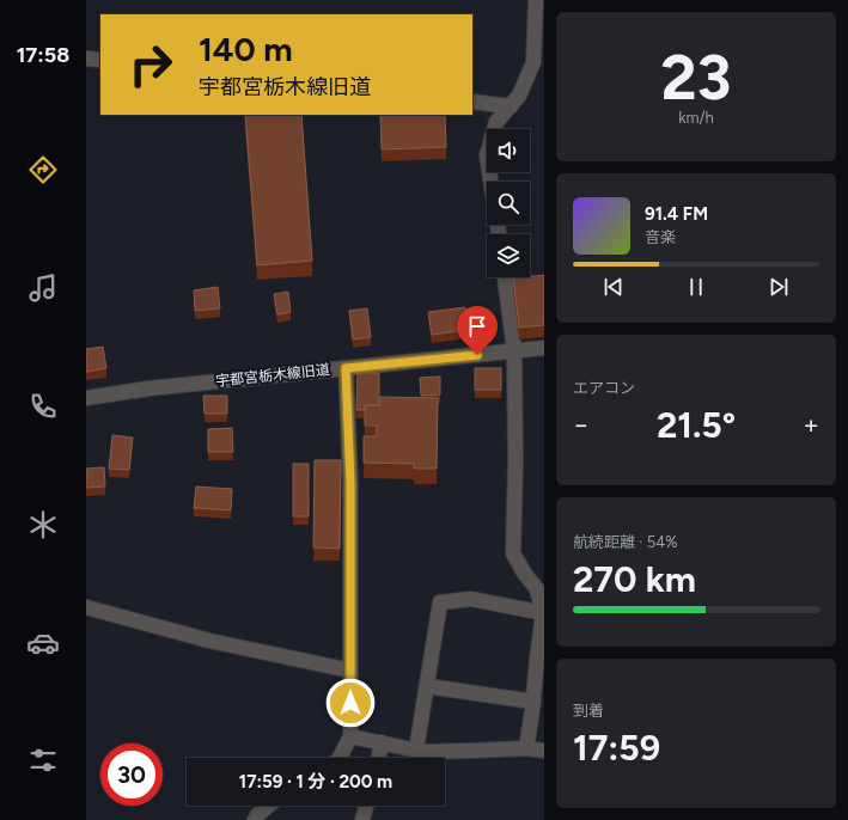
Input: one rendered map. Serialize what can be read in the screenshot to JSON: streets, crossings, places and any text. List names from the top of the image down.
{
  "streets": {
    "street": ["宇都宮栃木線旧道"]
  },
  "page": {
    "tabs": "17:58",
    "tile": [
      ["23", "km/h"],
      "エアコン",
      ["航続距離 · 54%", "270 km"],
      ["到着", "17:59"]
    ],
    "turn": ["140 m", "宇都宮栃木線旧道"],
    "song": ["91.4 FM", "音楽"],
    "heat": ["−", "21.5°", "+"],
    "limit": "30",
    "trip": "17:59 · 1 分 · 200 m"
  }
}
